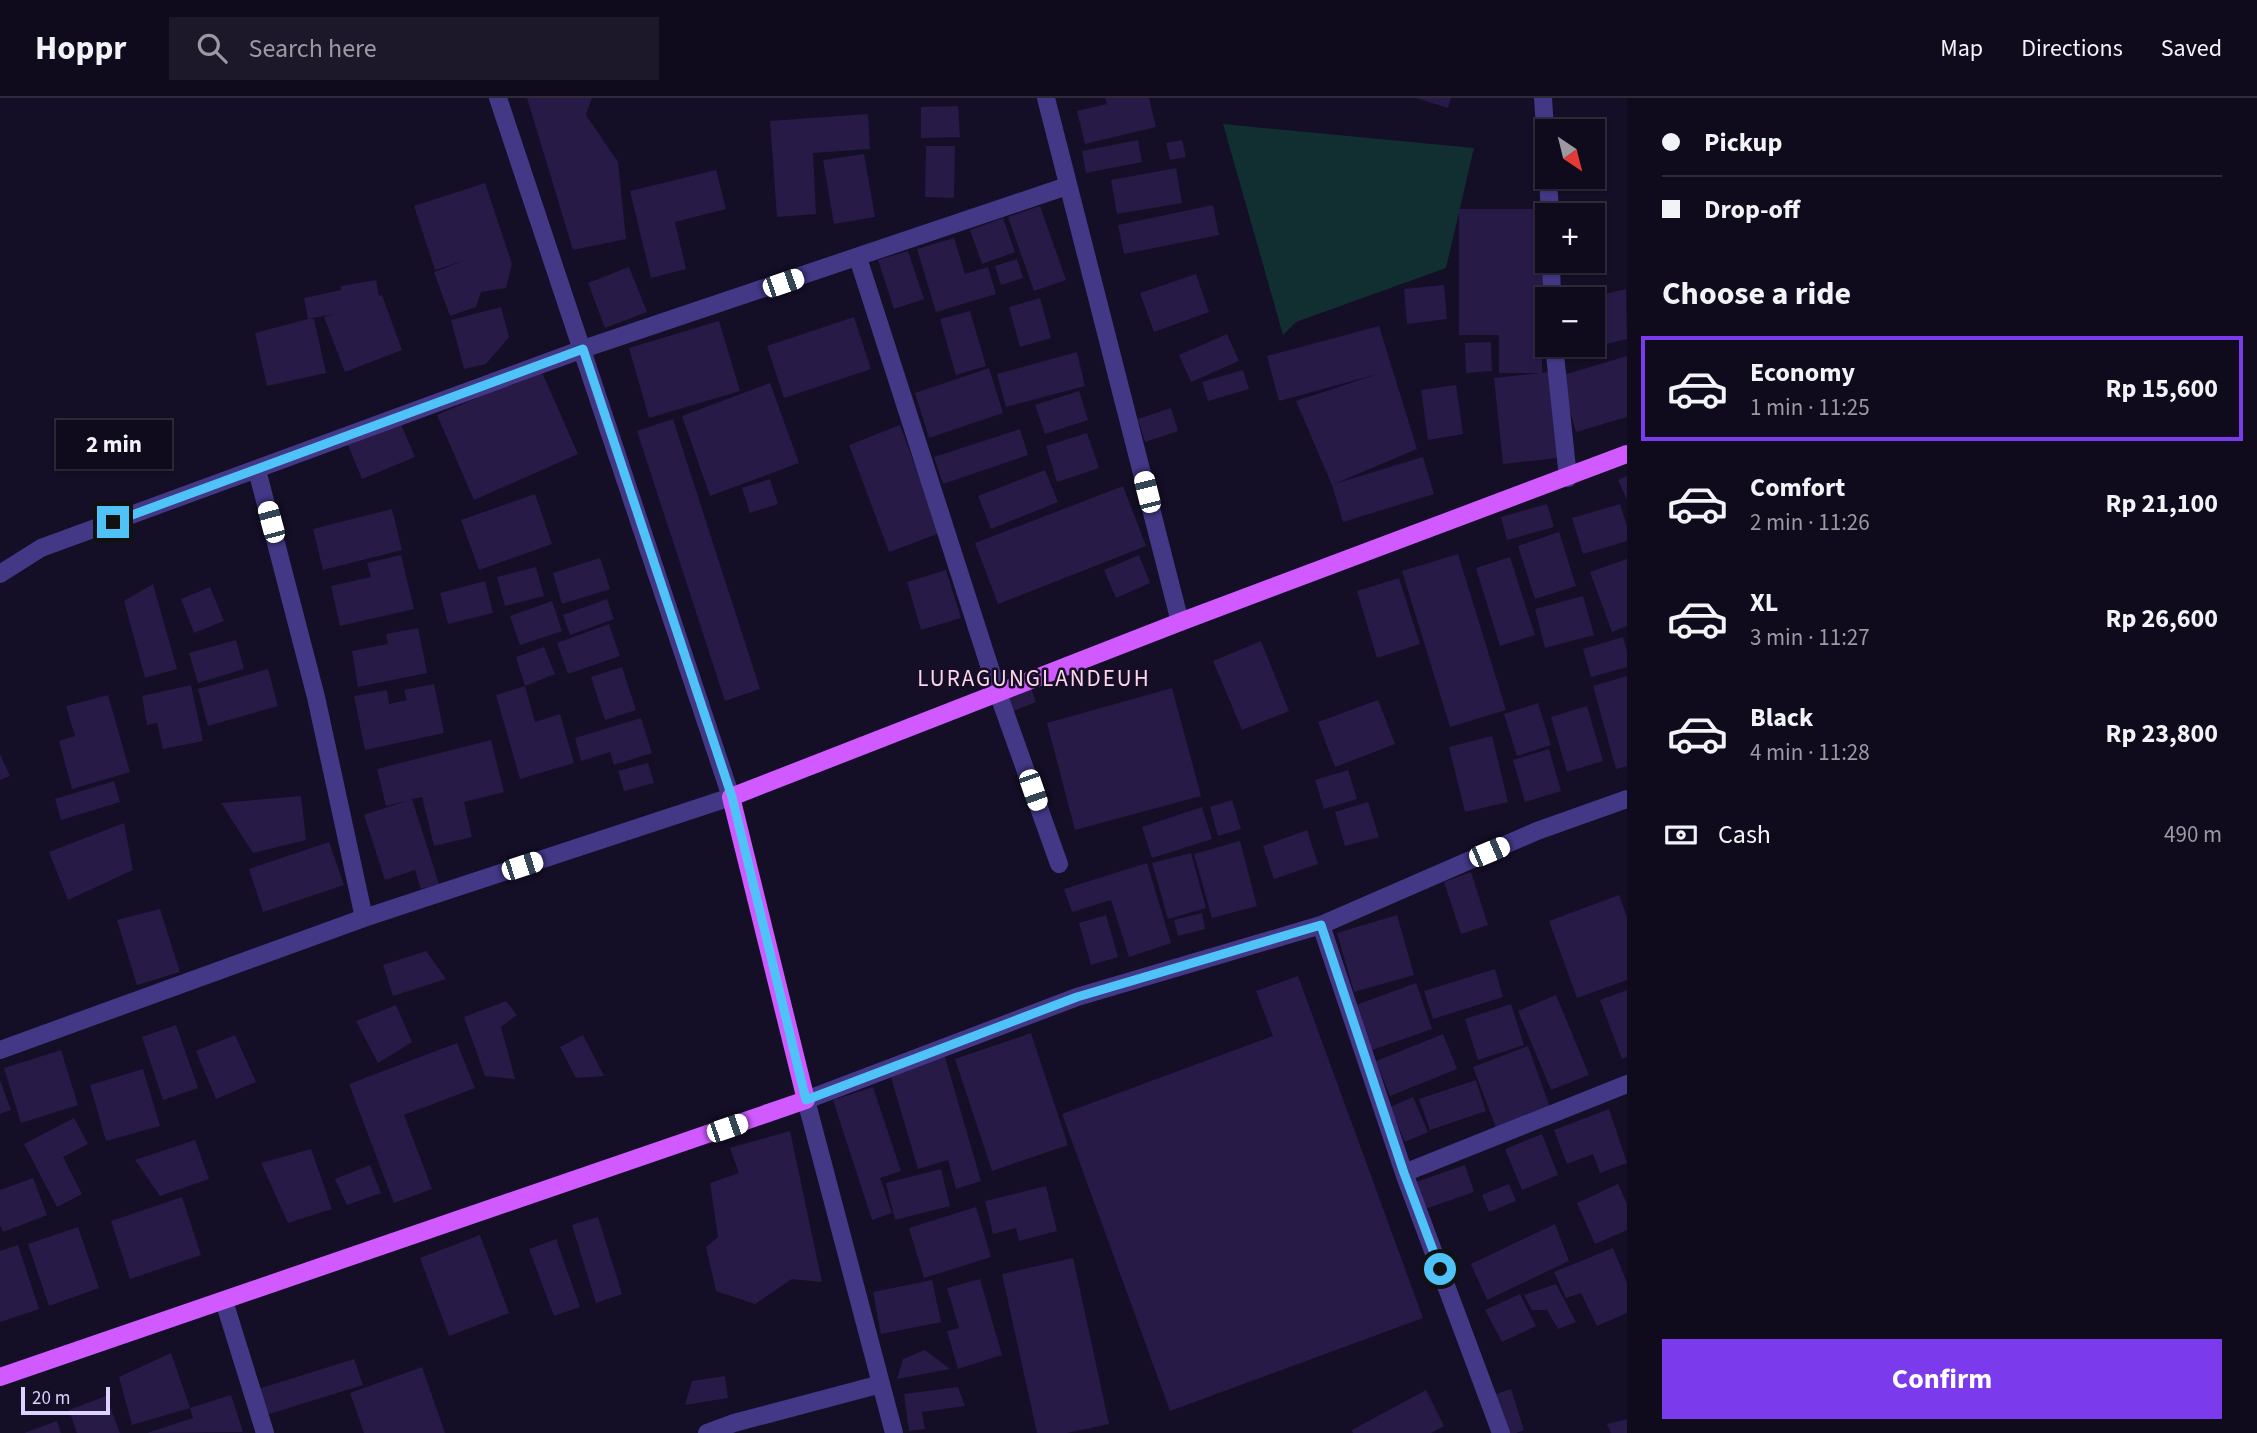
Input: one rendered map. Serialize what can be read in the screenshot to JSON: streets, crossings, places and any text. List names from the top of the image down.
{
  "districts": ["LURAGUNGLANDEUH"],
  "scale_bar": "20 m",
  "north": "bottom right",
  "page": {
    "header": "Hoppr",
    "search": "Search here",
    "nav": ["Map", "Directions", "Saved"],
    "banner": ["Pickup", "Drop-off"],
    "map_buttons": ["+", "−"],
    "heading": "Choose a ride",
    "list": [
      {
        "name": "Economy",
        "note": "1 min · 11:25",
        "value": "Rp 15,600"
      },
      {
        "name": "Comfort",
        "note": "2 min · 11:26",
        "value": "Rp 21,100"
      },
      {
        "name": "XL",
        "note": "3 min · 11:27",
        "value": "Rp 26,600"
      },
      {
        "name": "Black",
        "note": "4 min · 11:28",
        "value": "Rp 23,800"
      }
    ],
    "bubble": "2 min",
    "pay": ["Cash", "490 m"],
    "buttons": "Confirm",
    "scale": "20 m"
  }
}
